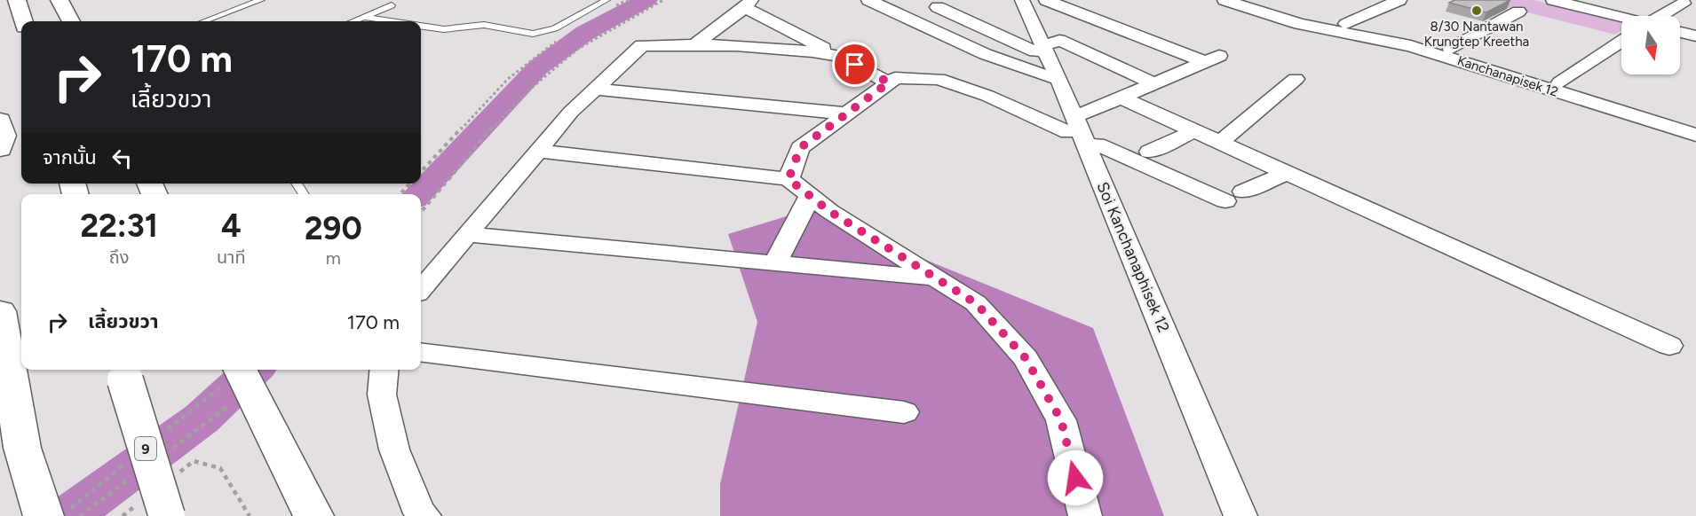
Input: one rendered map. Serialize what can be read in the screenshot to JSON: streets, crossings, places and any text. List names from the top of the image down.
{
  "streets": {
    "main road": ["9"],
    "street": ["Kanchanapisek 12", "Soi Kanchanaphisek 12"]
  },
  "places": ["8/30 Nantawan Krungtep Kreetha"],
  "north": "bottom",
  "page": {
    "turn": ["170 m", "เลี้ยวขวา"],
    "then": "จากนั้น",
    "eta": [
      "22:31",
      "ถึง",
      "4",
      "นาที",
      "290",
      "m"
    ],
    "list": [
      {
        "name": "เลี้ยวขวา",
        "value": "170 m"
      }
    ]
  }
}
